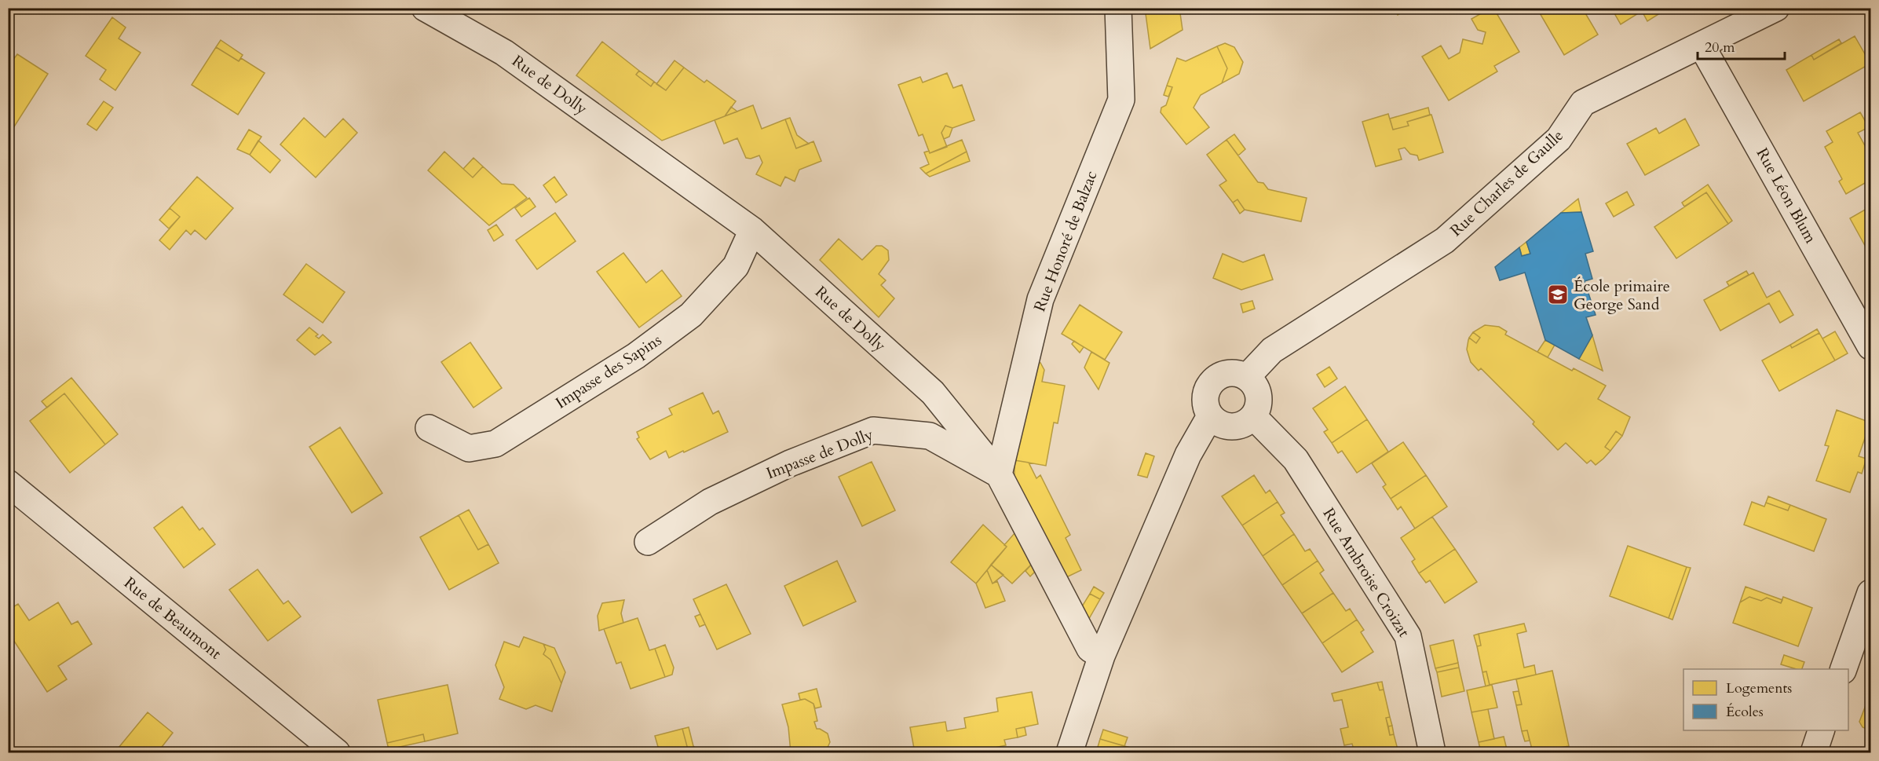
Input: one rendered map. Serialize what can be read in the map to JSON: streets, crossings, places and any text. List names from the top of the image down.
{
  "streets": {
    "street": [
      "Rue de Dolly",
      "Rue Charles de Gaulle",
      "Rue Léon Blum",
      "Rue Honoré de Balzac",
      "Impasse des Sapins",
      "Impasse de Dolly",
      "Rue Ambroise Croizat",
      "Rue de Beaumont"
    ]
  },
  "crossings": [
    ["Rue de Dolly", "Rue Honoré de Balzac"],
    ["Rue de Dolly", "Impasse des Sapins"],
    ["Rue de Dolly", "Impasse de Dolly"],
    ["Rue Charles de Gaulle", "Rue Léon Blum"],
    ["Rue Charles de Gaulle", "Rue Ambroise Croizat"],
    ["Rue Honoré de Balzac", "Impasse de Dolly"]
  ],
  "places": {
    "school or university": ["École primaire George Sand"]
  },
  "legend": ["Logements", "Écoles"],
  "scale_bar": "20 m"
}
